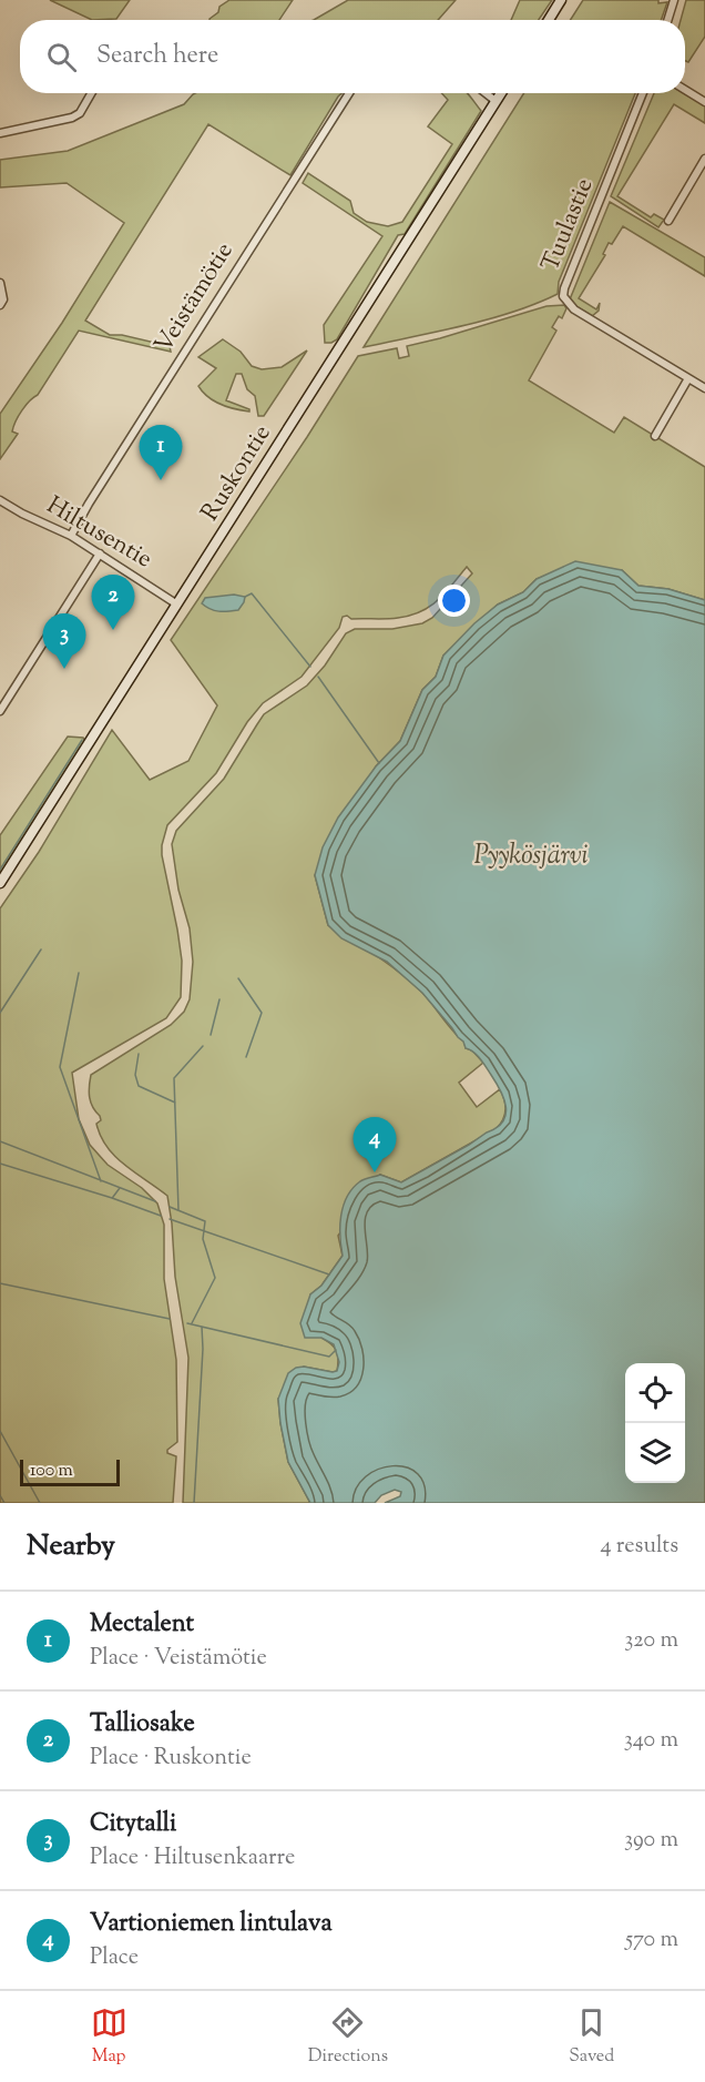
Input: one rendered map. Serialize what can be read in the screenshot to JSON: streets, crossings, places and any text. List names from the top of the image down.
{
  "streets": {
    "main road": ["Ruskontie"],
    "street": ["Tuulastie", "Veistämötie", "Hiltusentie"]
  },
  "crossings": [
    ["Veistämötie", "Hiltusentie"],
    ["Ruskontie", "Hiltusentie"]
  ],
  "water": ["Pyykösjärvi"],
  "scale_bar": "100 m",
  "page": {
    "search": "Search here",
    "pins": [
      "1",
      "2",
      "3",
      "4"
    ],
    "scale": "100 m",
    "heading": ["Nearby", "4 results"],
    "list": [
      {
        "mark": "1",
        "name": "Mectalent",
        "note": "Place · Veistämötie",
        "value": "320 m"
      },
      {
        "mark": "2",
        "name": "Talliosake",
        "note": "Place · Ruskontie",
        "value": "340 m"
      },
      {
        "mark": "3",
        "name": "Citytalli",
        "note": "Place · Hiltusenkaarre",
        "value": "390 m"
      },
      {
        "mark": "4",
        "name": "Vartioniemen lintulava",
        "note": "Place",
        "value": "570 m"
      }
    ],
    "nav": ["Map", "Directions", "Saved"]
  }
}
